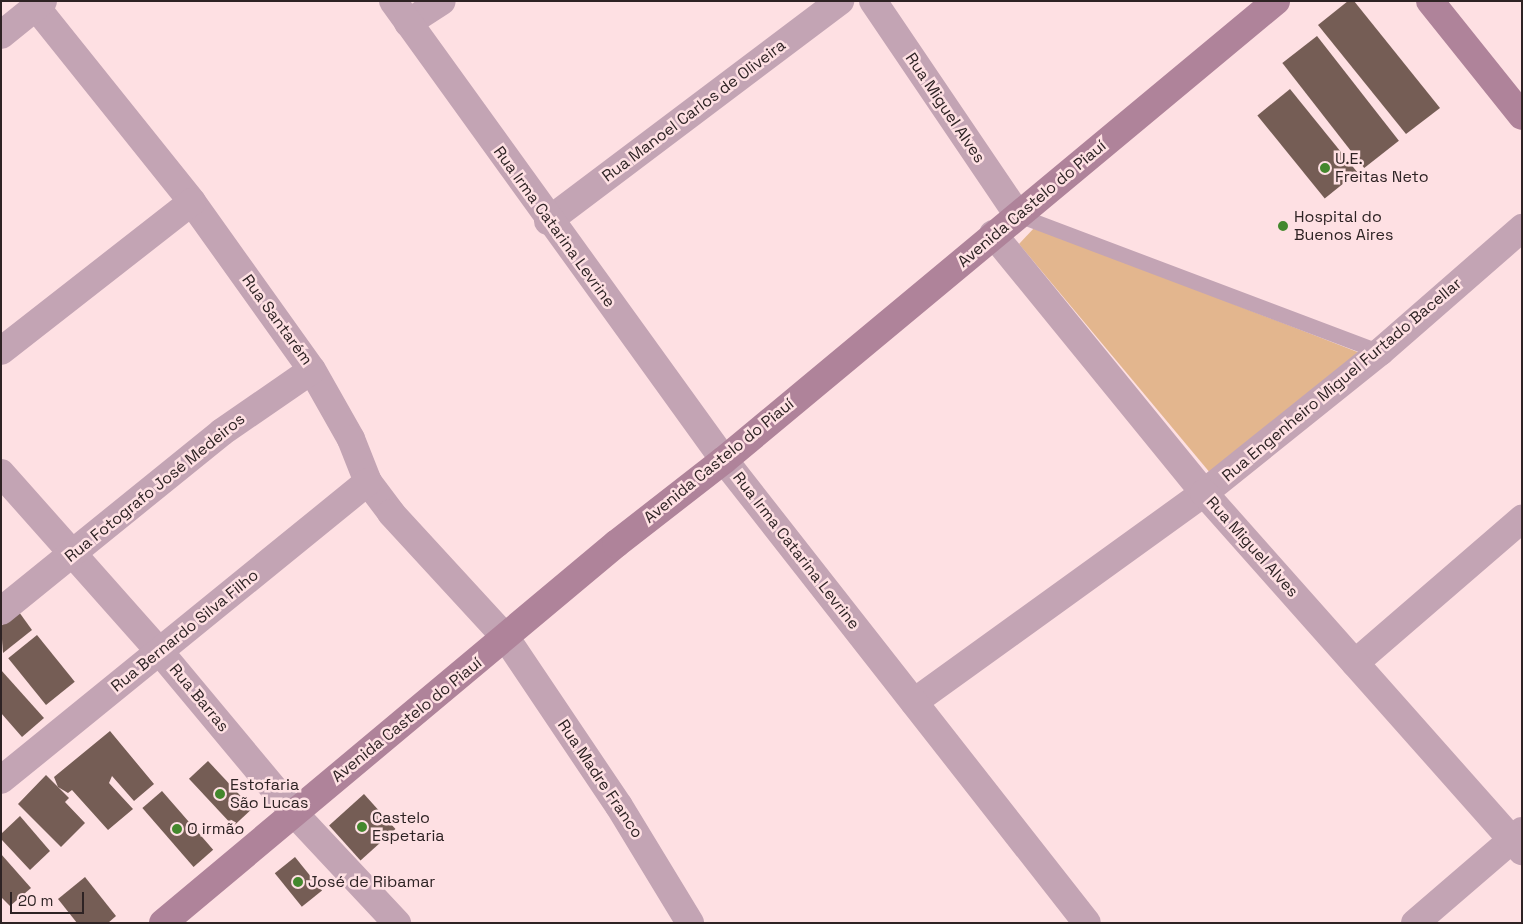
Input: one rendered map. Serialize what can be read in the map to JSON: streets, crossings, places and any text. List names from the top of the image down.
{
  "streets": {
    "main road": ["Avenida Castelo do Piauí"],
    "street": [
      "Rua Miguel Alves",
      "Rua Manoel Carlos de Oliveira",
      "Rua Irma Catarina Levrine",
      "Rua Santarém",
      "Rua Engenheiro Miguel Furtado Bacellar",
      "Rua Fotografo José Medeiros",
      "Rua Bernardo Silva Filho",
      "Rua Barras",
      "Rua Madre Franco"
    ]
  },
  "crossings": [
    ["Rua Miguel Alves", "Avenida Castelo do Piauí"],
    ["Rua Miguel Alves", "Rua Engenheiro Miguel Furtado Bacellar"],
    ["Rua Manoel Carlos de Oliveira", "Rua Irma Catarina Levrine"],
    ["Avenida Castelo do Piauí", "Rua Irma Catarina Levrine"],
    ["Avenida Castelo do Piauí", "Rua Santarém"],
    ["Avenida Castelo do Piauí", "Rua Barras"],
    ["Avenida Castelo do Piauí", "Rua Madre Franco"],
    ["Rua Irma Catarina Levrine", "Rua Engenheiro Miguel Furtado Bacellar"],
    ["Rua Santarém", "Rua Fotografo José Medeiros"],
    ["Rua Santarém", "Rua Bernardo Silva Filho"],
    ["Rua Santarém", "Rua Madre Franco"],
    ["Rua Fotografo José Medeiros", "Rua Barras"],
    ["Rua Bernardo Silva Filho", "Rua Barras"]
  ],
  "places": [
    "U.E. Freitas Neto",
    "Hospital do Buenos Aires",
    "Estofaria São Lucas",
    "Castelo Espetaria",
    "O irmão",
    "José de Ribamar"
  ],
  "scale_bar": "20 m"
}
